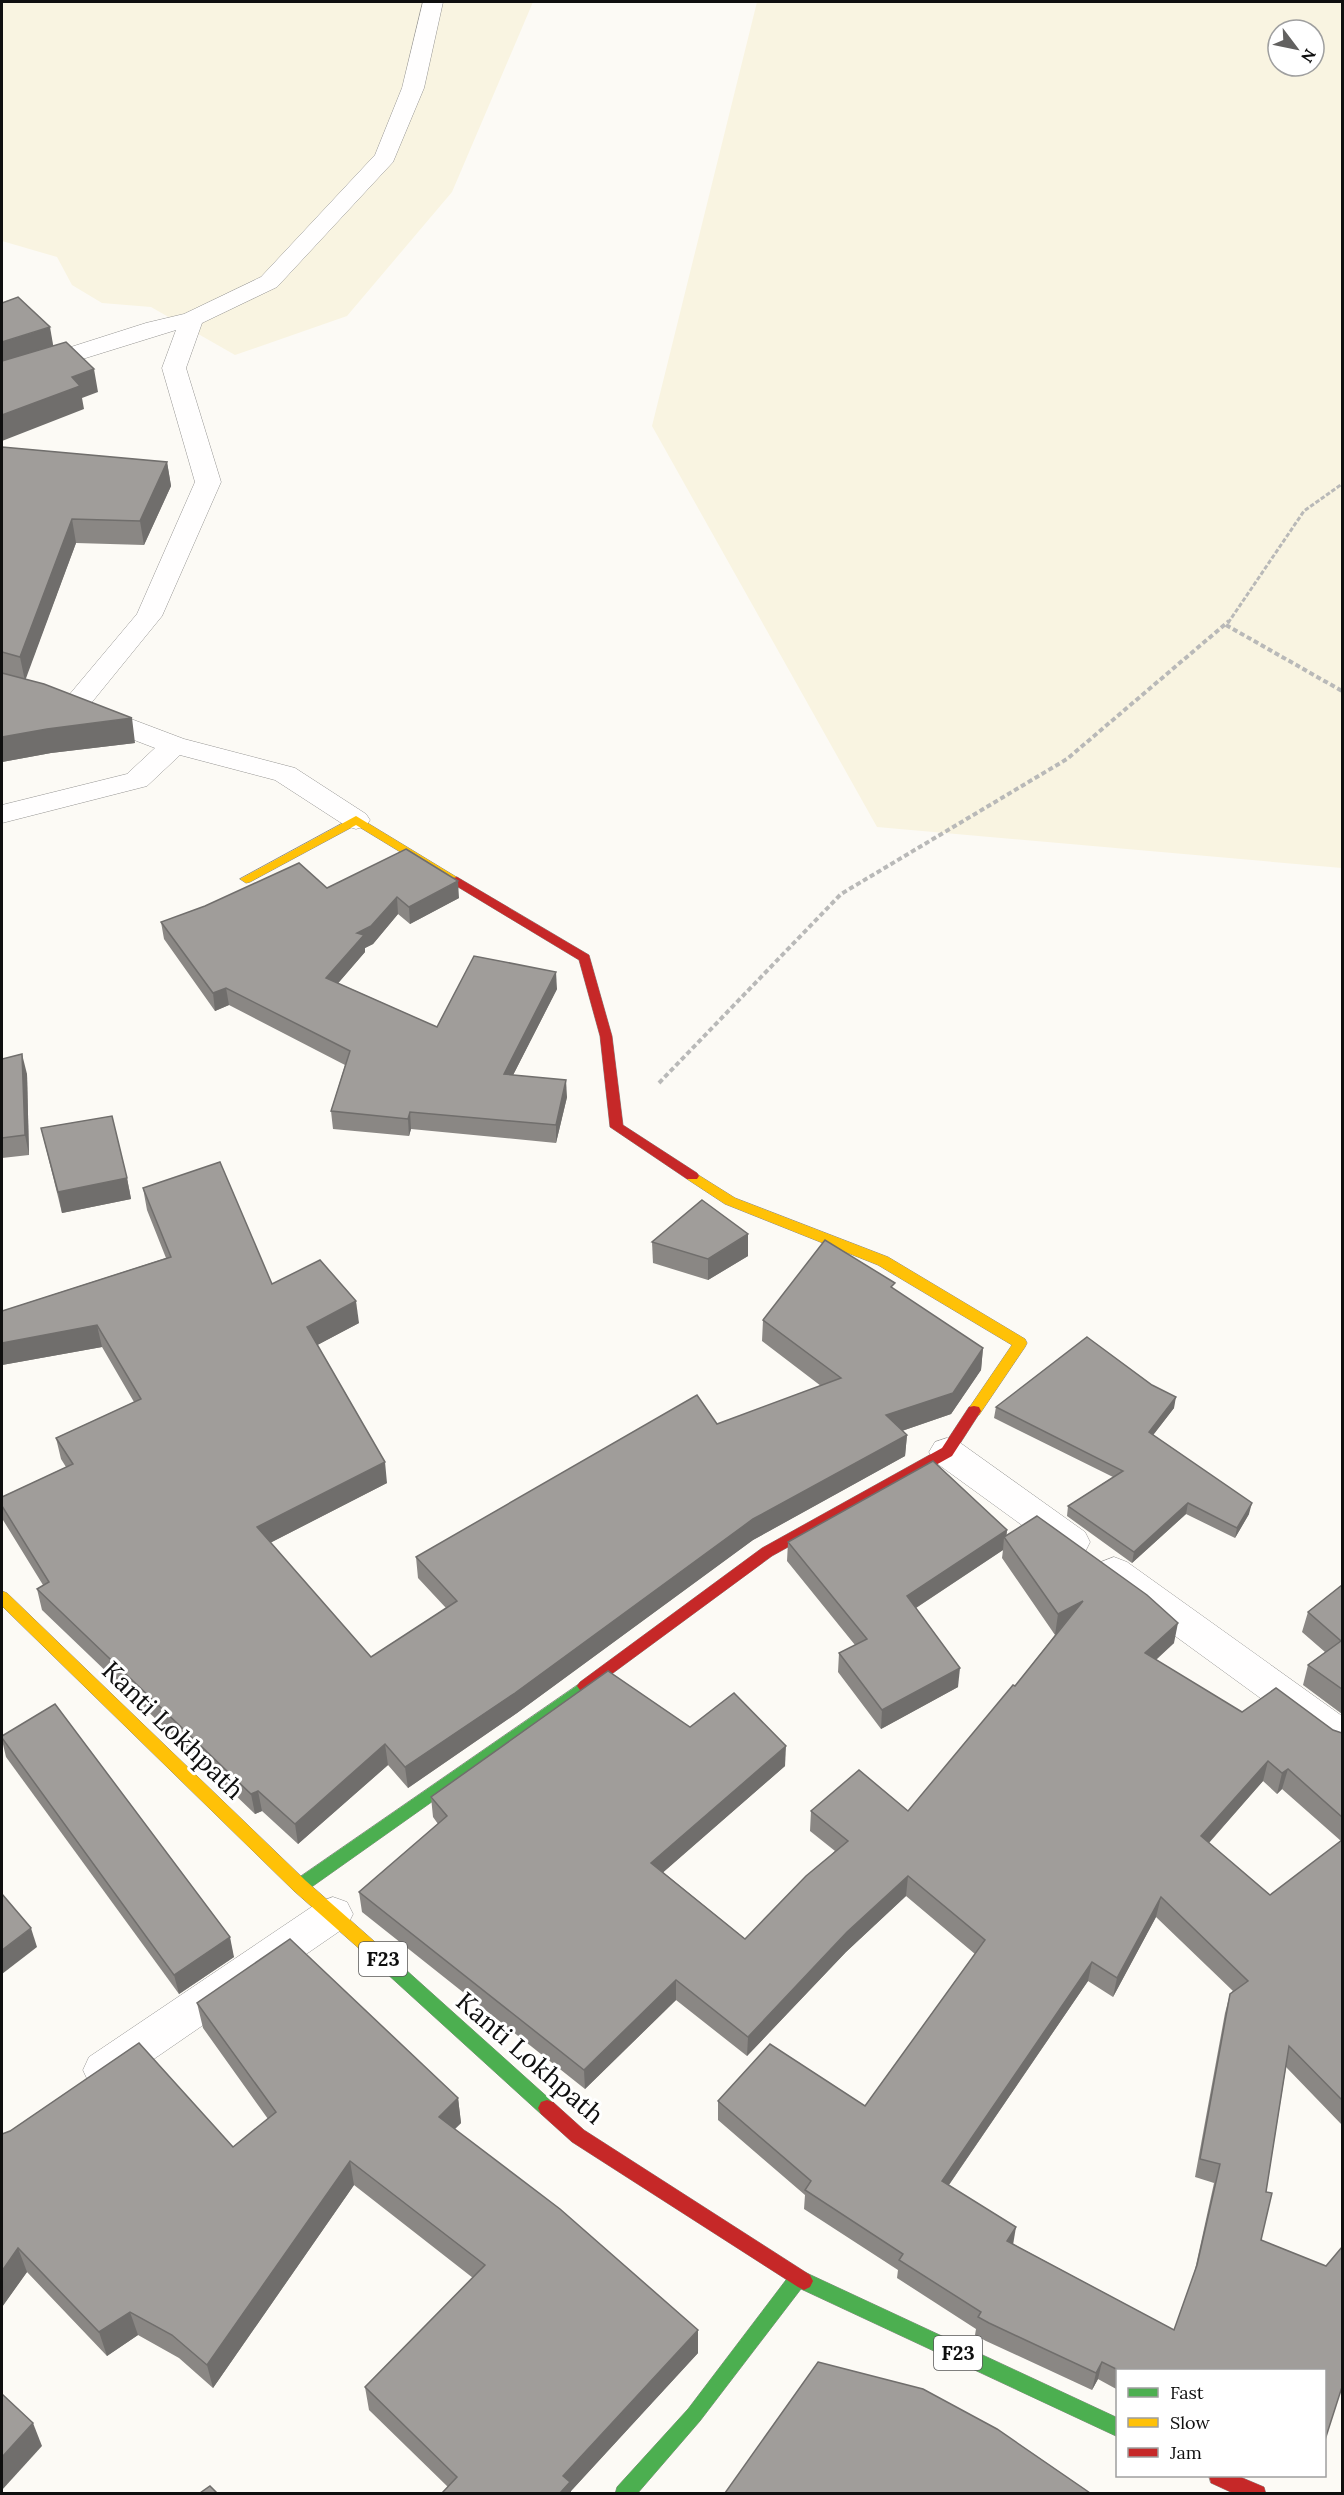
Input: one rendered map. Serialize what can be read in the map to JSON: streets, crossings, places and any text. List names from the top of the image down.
{
  "streets": {
    "street": ["Kanti Lokhpath", "F23"]
  },
  "legend": ["Fast", "Slow", "Jam"],
  "north": "bottom right"
}
